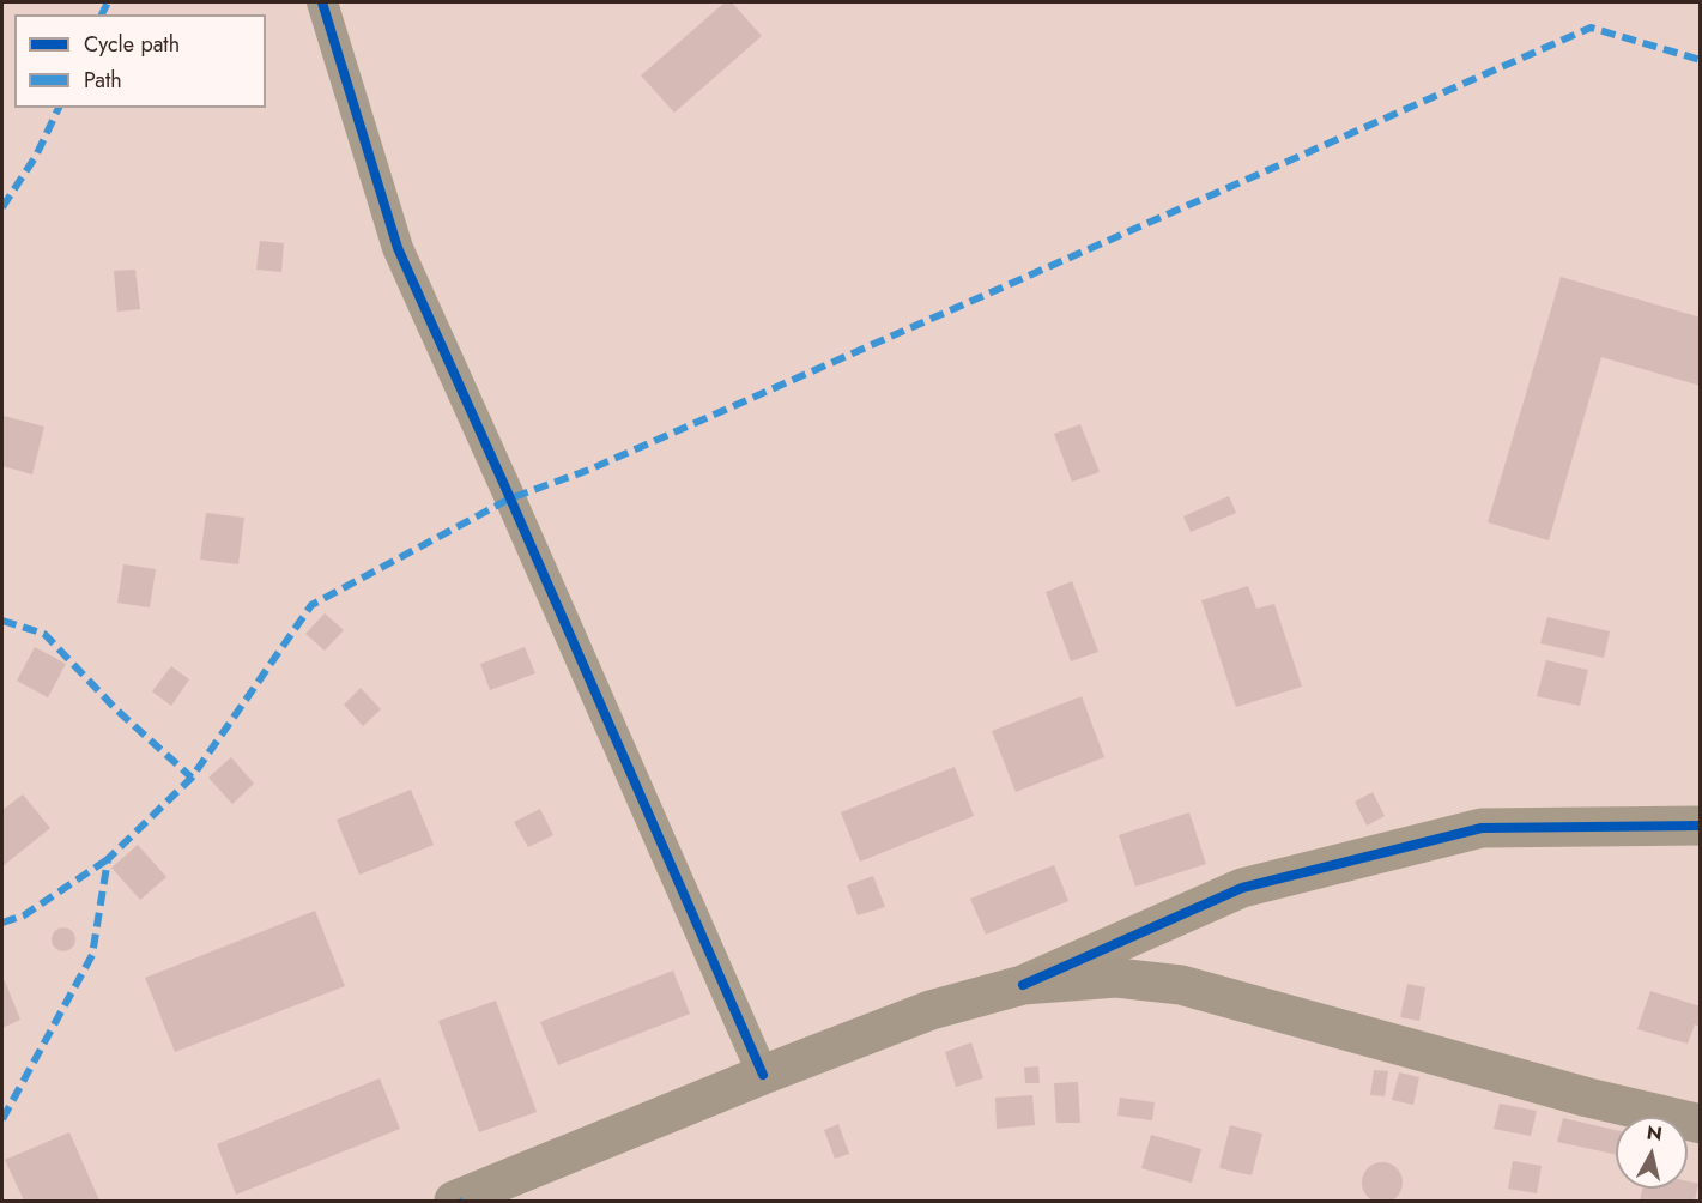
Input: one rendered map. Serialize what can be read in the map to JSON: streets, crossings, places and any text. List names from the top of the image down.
{
  "legend": ["Cycle path", "Path"],
  "north": "top"
}
